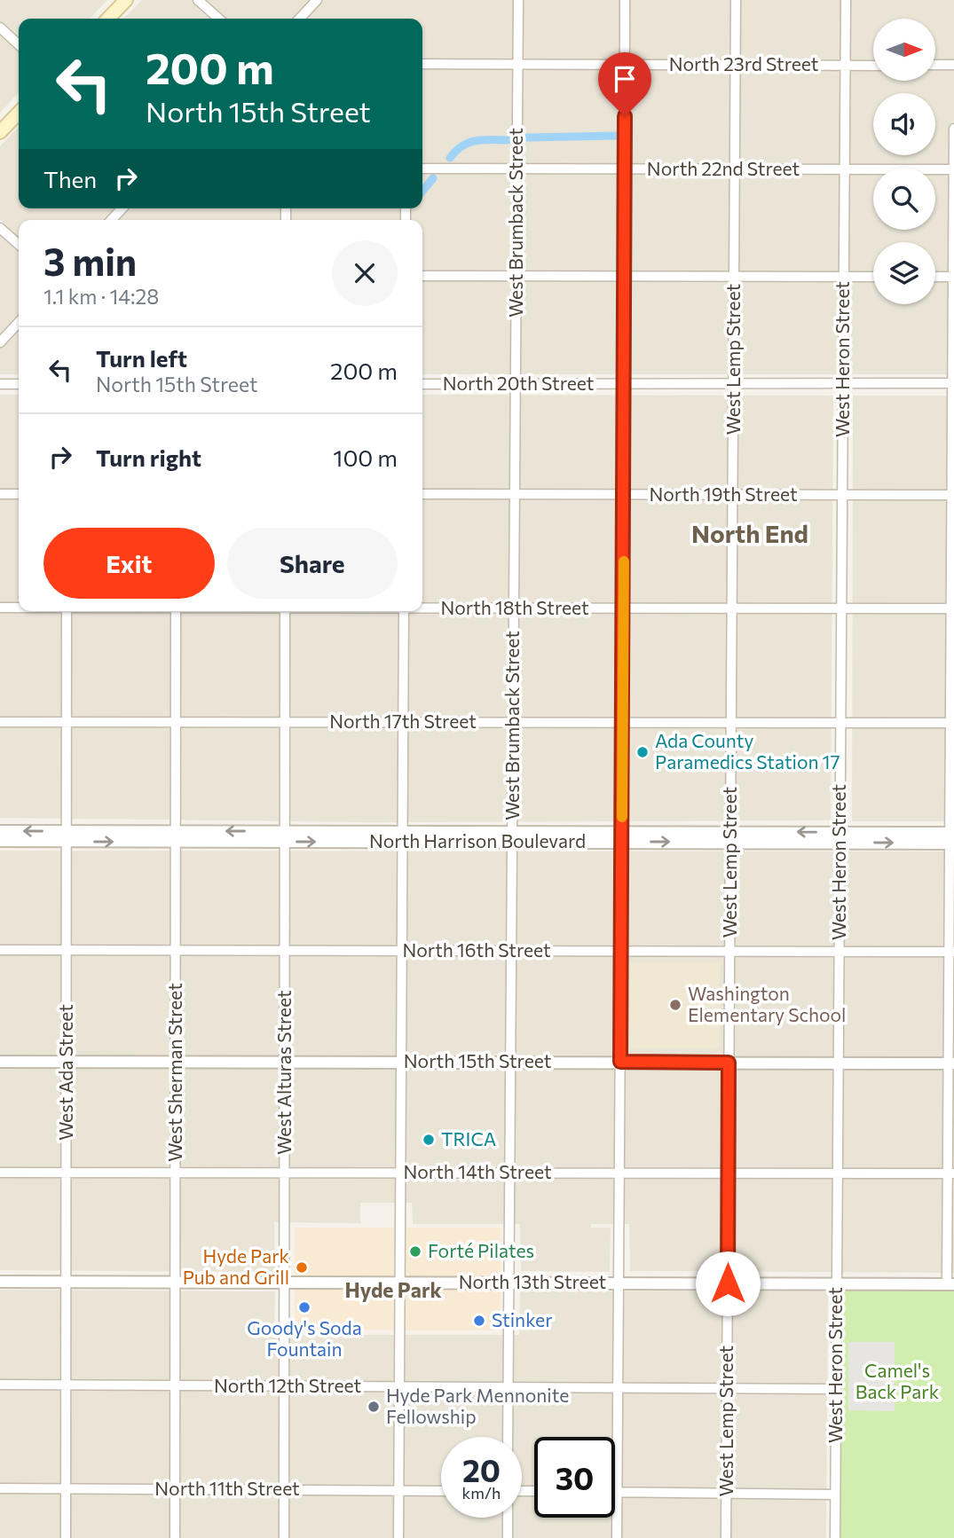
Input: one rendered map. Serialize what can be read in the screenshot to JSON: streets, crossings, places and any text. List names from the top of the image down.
{
  "streets": {
    "street": [
      "North 23rd Street",
      "North 22nd Street",
      "West Brumback Street",
      "West Lemp Street",
      "West Heron Street",
      "North 20th Street",
      "North 19th Street",
      "North 18th Street",
      "North 17th Street",
      "North Harrison Boulevard",
      "North 16th Street",
      "North 15th Street",
      "West Ada Street",
      "West Sherman Street",
      "West Alturas Street",
      "North 14th Street",
      "North 13th Street",
      "North 12th Street",
      "North 11th Street"
    ]
  },
  "crossings": [
    ["North 23rd Street", "West Brumback Street"],
    ["North 23rd Street", "West Lemp Street"],
    ["North 23rd Street", "West Heron Street"],
    ["North 22nd Street", "West Brumback Street"],
    ["North 22nd Street", "West Lemp Street"],
    ["North 22nd Street", "West Heron Street"],
    ["West Brumback Street", "North 20th Street"],
    ["West Brumback Street", "North 19th Street"],
    ["West Brumback Street", "North 18th Street"],
    ["West Brumback Street", "North 17th Street"],
    ["West Brumback Street", "North Harrison Boulevard"],
    ["West Brumback Street", "North 16th Street"],
    ["West Brumback Street", "North 15th Street"],
    ["West Brumback Street", "North 14th Street"],
    ["West Brumback Street", "North 13th Street"],
    ["West Brumback Street", "North 12th Street"],
    ["West Lemp Street", "North 20th Street"],
    ["West Lemp Street", "North 19th Street"],
    ["West Lemp Street", "North 18th Street"],
    ["West Lemp Street", "North 17th Street"],
    ["West Lemp Street", "North Harrison Boulevard"],
    ["West Lemp Street", "North 16th Street"],
    ["West Lemp Street", "North 15th Street"],
    ["West Lemp Street", "North 14th Street"],
    ["West Lemp Street", "North 13th Street"],
    ["West Lemp Street", "North 12th Street"],
    ["West Heron Street", "North 20th Street"],
    ["West Heron Street", "North 19th Street"],
    ["West Heron Street", "North 18th Street"],
    ["West Heron Street", "North 17th Street"],
    ["West Heron Street", "North Harrison Boulevard"],
    ["West Heron Street", "North 16th Street"],
    ["West Heron Street", "North 15th Street"],
    ["West Heron Street", "North 14th Street"],
    ["West Heron Street", "North 13th Street"],
    ["West Heron Street", "North 12th Street"],
    ["North 17th Street", "West Ada Street"],
    ["North 17th Street", "West Sherman Street"],
    ["North 17th Street", "West Alturas Street"],
    ["North Harrison Boulevard", "West Ada Street"],
    ["North Harrison Boulevard", "West Sherman Street"],
    ["North Harrison Boulevard", "West Alturas Street"],
    ["North 16th Street", "West Ada Street"],
    ["North 16th Street", "West Sherman Street"],
    ["North 16th Street", "West Alturas Street"],
    ["North 15th Street", "West Ada Street"],
    ["North 15th Street", "West Sherman Street"],
    ["North 15th Street", "West Alturas Street"],
    ["West Ada Street", "North 14th Street"],
    ["West Ada Street", "North 13th Street"],
    ["West Ada Street", "North 12th Street"],
    ["West Ada Street", "North 11th Street"],
    ["West Sherman Street", "North 14th Street"],
    ["West Sherman Street", "North 13th Street"],
    ["West Sherman Street", "North 12th Street"],
    ["West Sherman Street", "North 11th Street"],
    ["West Alturas Street", "North 14th Street"],
    ["West Alturas Street", "North 13th Street"],
    ["West Alturas Street", "North 12th Street"],
    ["West Alturas Street", "North 11th Street"]
  ],
  "districts": ["North End", "Hyde Park"],
  "parks": ["Camel's Back Park"],
  "places": [
    "Ada County Paramedics Station 17",
    "Washington Elementary School",
    "TRICA",
    "Forté Pilates",
    "Hyde Park Pub and Grill",
    "Goody's Soda Fountain",
    "Stinker",
    "Hyde Park Mennonite Fellowship"
  ],
  "north": "right",
  "page": {
    "turn": ["200 m", "North 15th Street"],
    "then": "Then",
    "heading": ["3 min", "1.1 km · 14:28"],
    "list": [
      {
        "name": "Turn left",
        "note": "North 15th Street",
        "value": "200 m"
      },
      {
        "name": "Turn right",
        "value": "100 m"
      }
    ],
    "buttons": ["Exit", "Share"],
    "speed": "20 km/h",
    "limit": "30"
  }
}
